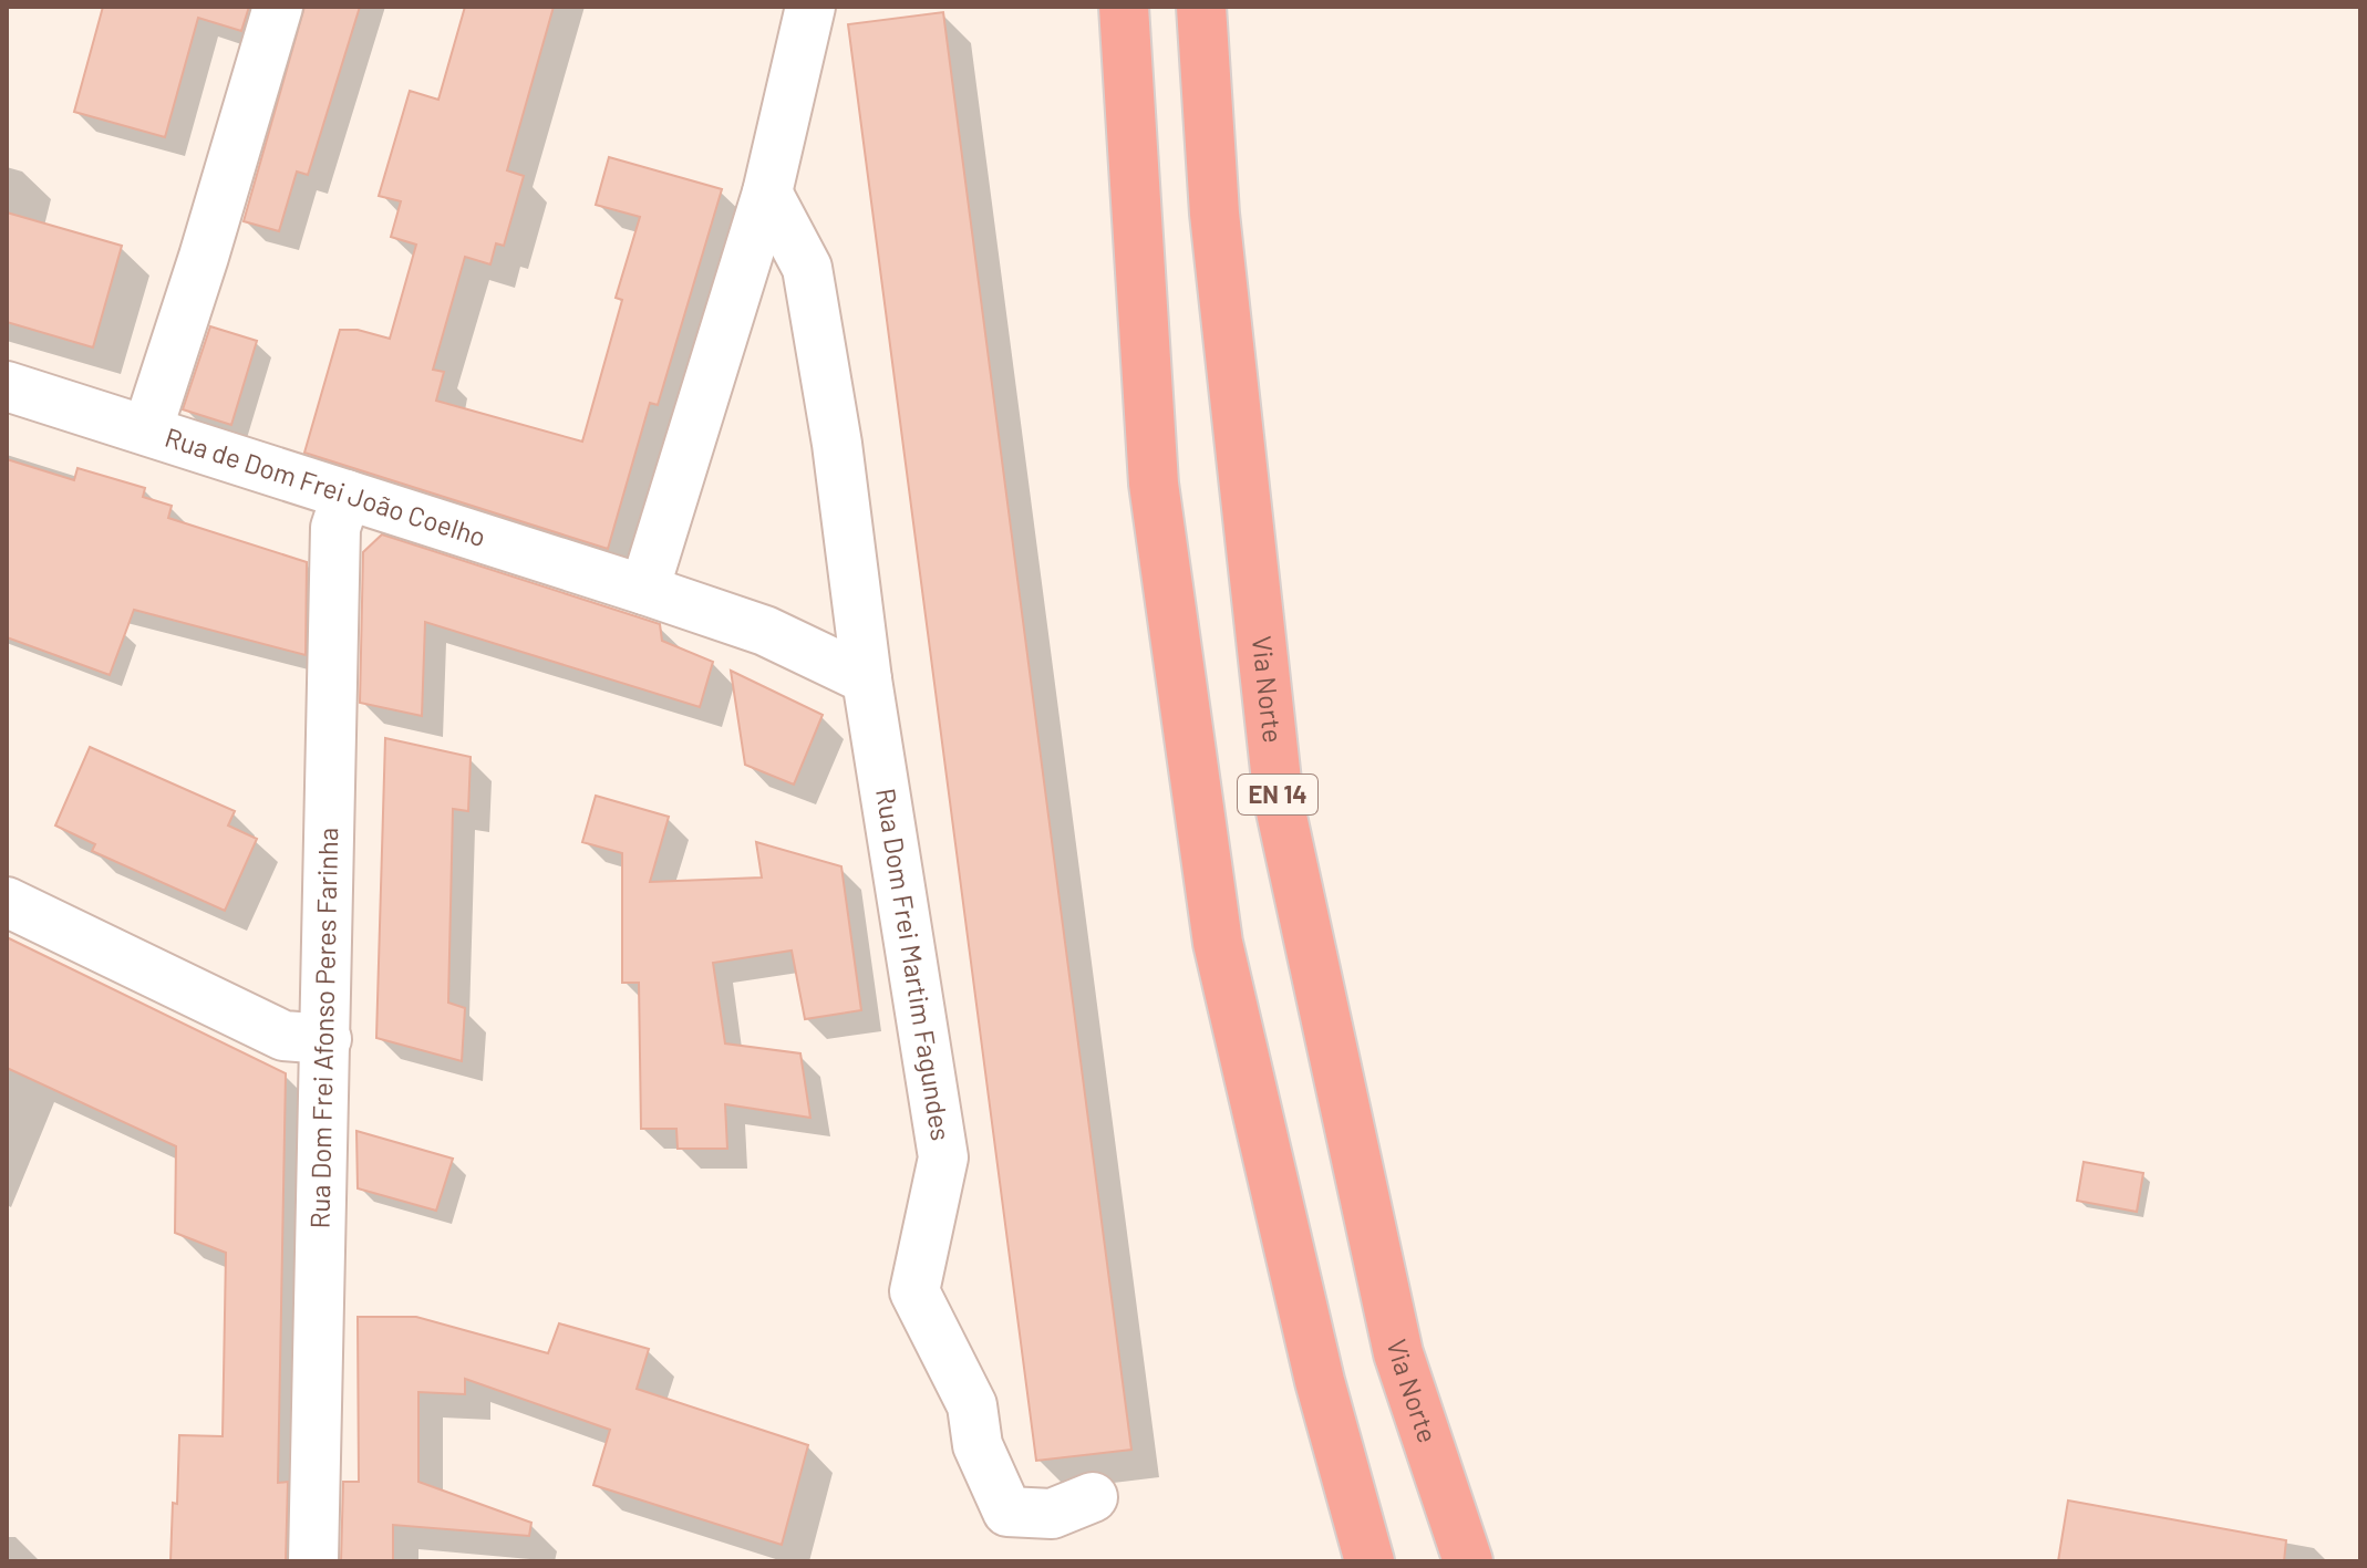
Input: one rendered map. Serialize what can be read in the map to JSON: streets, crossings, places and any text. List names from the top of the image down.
{
  "streets": {
    "highway": ["Via Norte", "EN 14"],
    "street": ["Rua de Dom Frei João Coelho", "Rua Dom Frei Martim Fagundes", "Rua Dom Frei Afonso Peres Farinha"]
  },
  "crossings": [
    ["Rua de Dom Frei João Coelho", "Rua Dom Frei Afonso Peres Farinha"]
  ]
}
